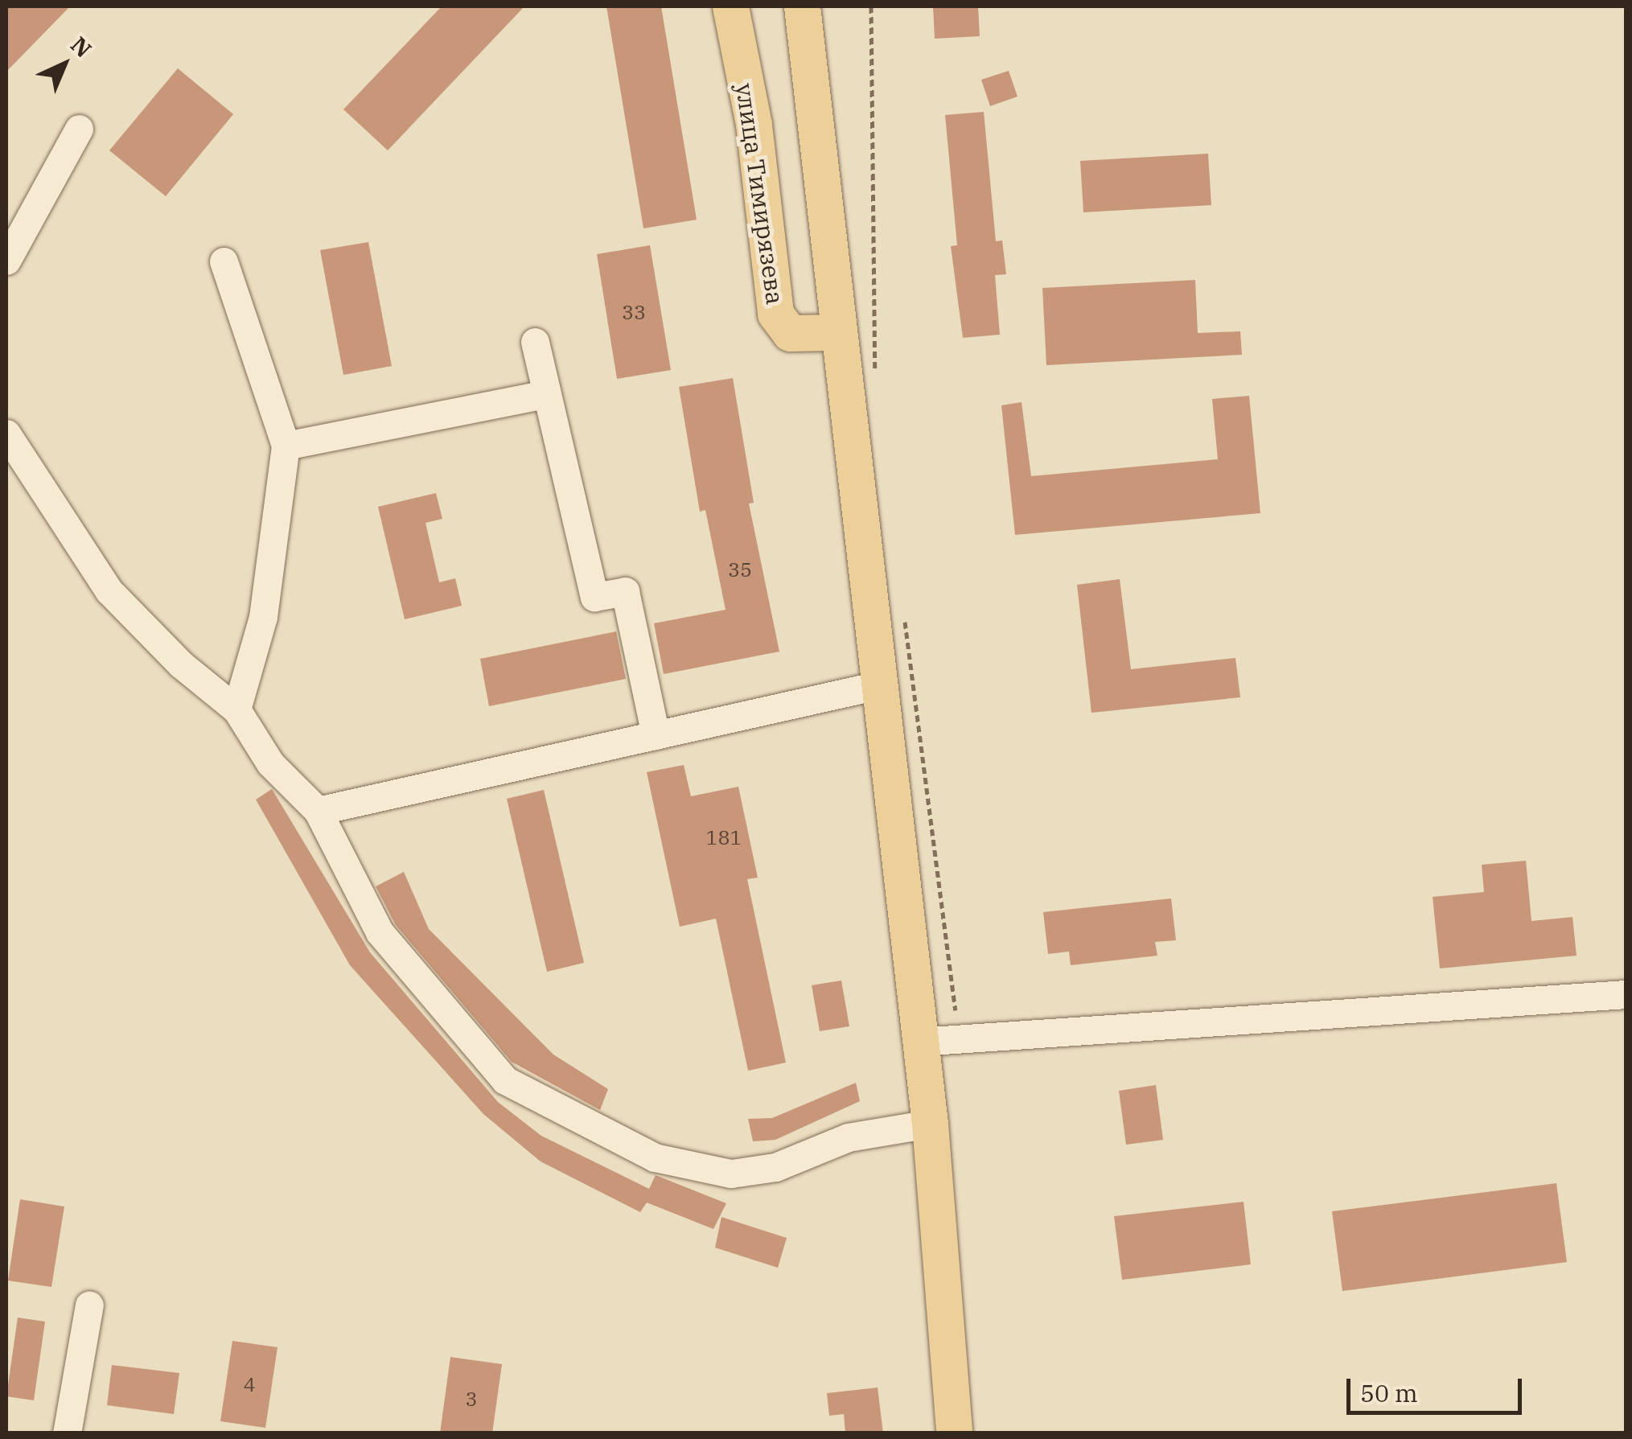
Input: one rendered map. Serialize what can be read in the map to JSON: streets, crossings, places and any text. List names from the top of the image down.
{
  "streets": {
    "main road": ["улица Тимирязева"]
  },
  "house_numbers": [
    "33",
    "35",
    "181",
    "4",
    "3"
  ],
  "scale_bar": "50 m",
  "north": "top right"
}
